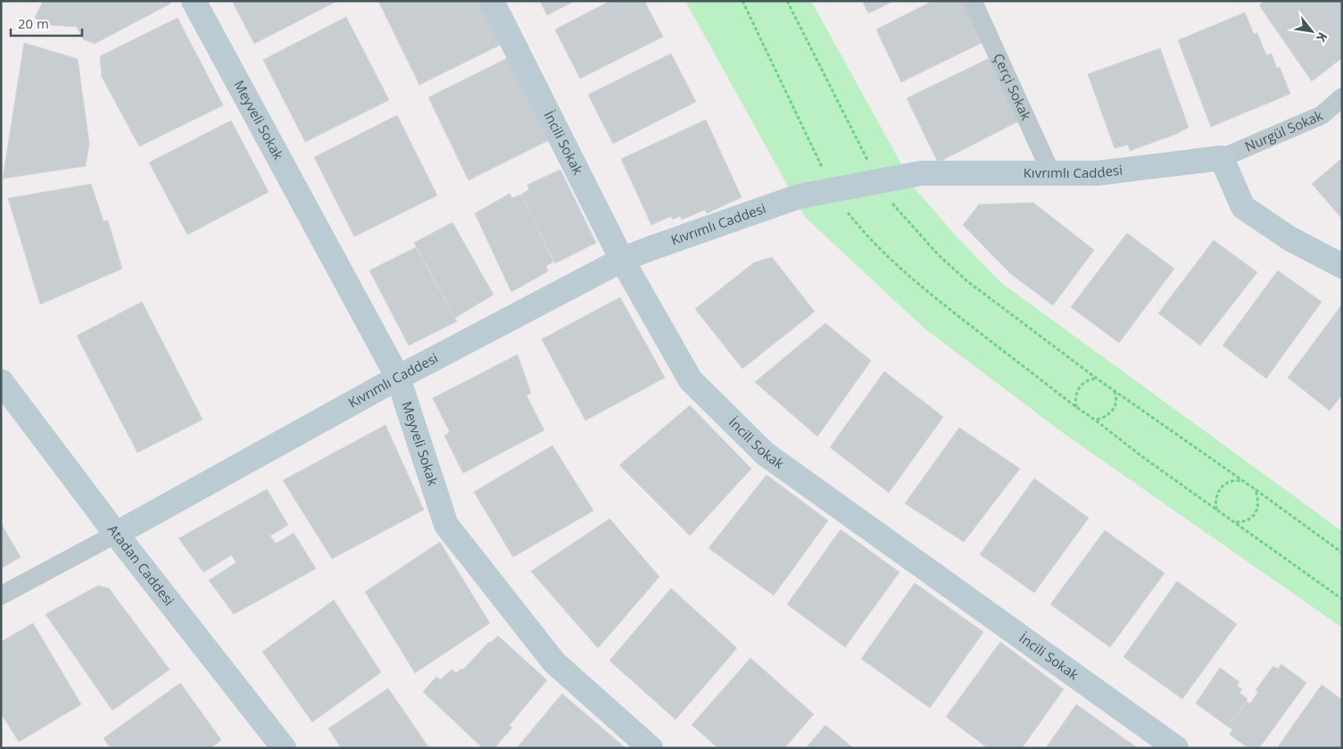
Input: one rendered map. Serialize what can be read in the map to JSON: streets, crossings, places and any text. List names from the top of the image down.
{
  "streets": {
    "street": [
      "Çerçi Sokak",
      "Meyveli Sokak",
      "Nurgül Sokak",
      "İncili Sokak",
      "Kıvrımlı Caddesi",
      "Atadan Caddesi"
    ]
  },
  "crossings": [
    ["Çerçi Sokak", "Kıvrımlı Caddesi"],
    ["Meyveli Sokak", "Kıvrımlı Caddesi"],
    ["Nurgül Sokak", "Kıvrımlı Caddesi"],
    ["İncili Sokak", "Kıvrımlı Caddesi"],
    ["Kıvrımlı Caddesi", "Atadan Caddesi"]
  ],
  "scale_bar": "20 m",
  "north": "bottom right"
}
